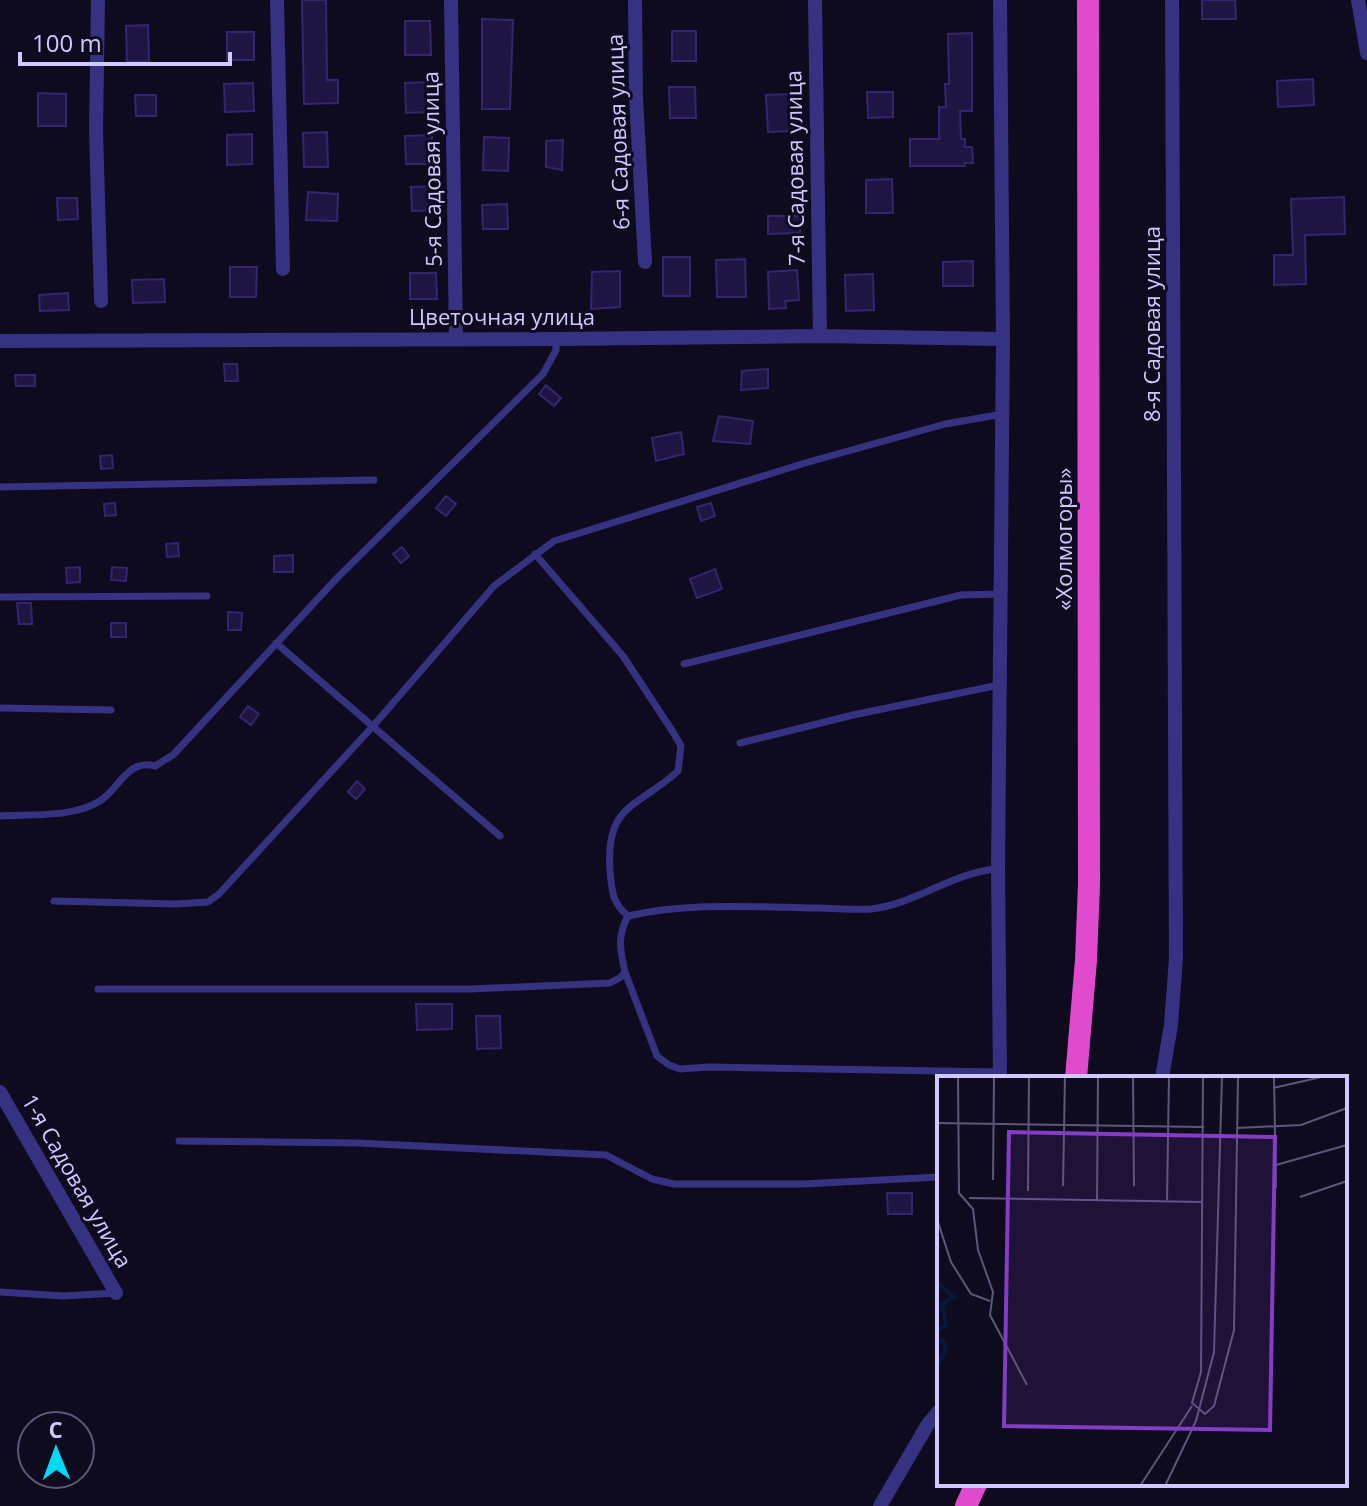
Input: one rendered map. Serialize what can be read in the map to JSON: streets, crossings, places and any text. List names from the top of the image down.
{
  "streets": {
    "highway": ["«Холмогоры»"],
    "street": [
      "6-я Садовая улица",
      "7-я Садовая улица",
      "5-я Садовая улица",
      "Цветочная улица",
      "8-я Садовая улица",
      "1-я Садовая улица"
    ]
  },
  "crossings": [
    ["7-я Садовая улица", "Цветочная улица"],
    ["5-я Садовая улица", "Цветочная улица"]
  ],
  "scale_bar": "100 m",
  "north": "top"
}
